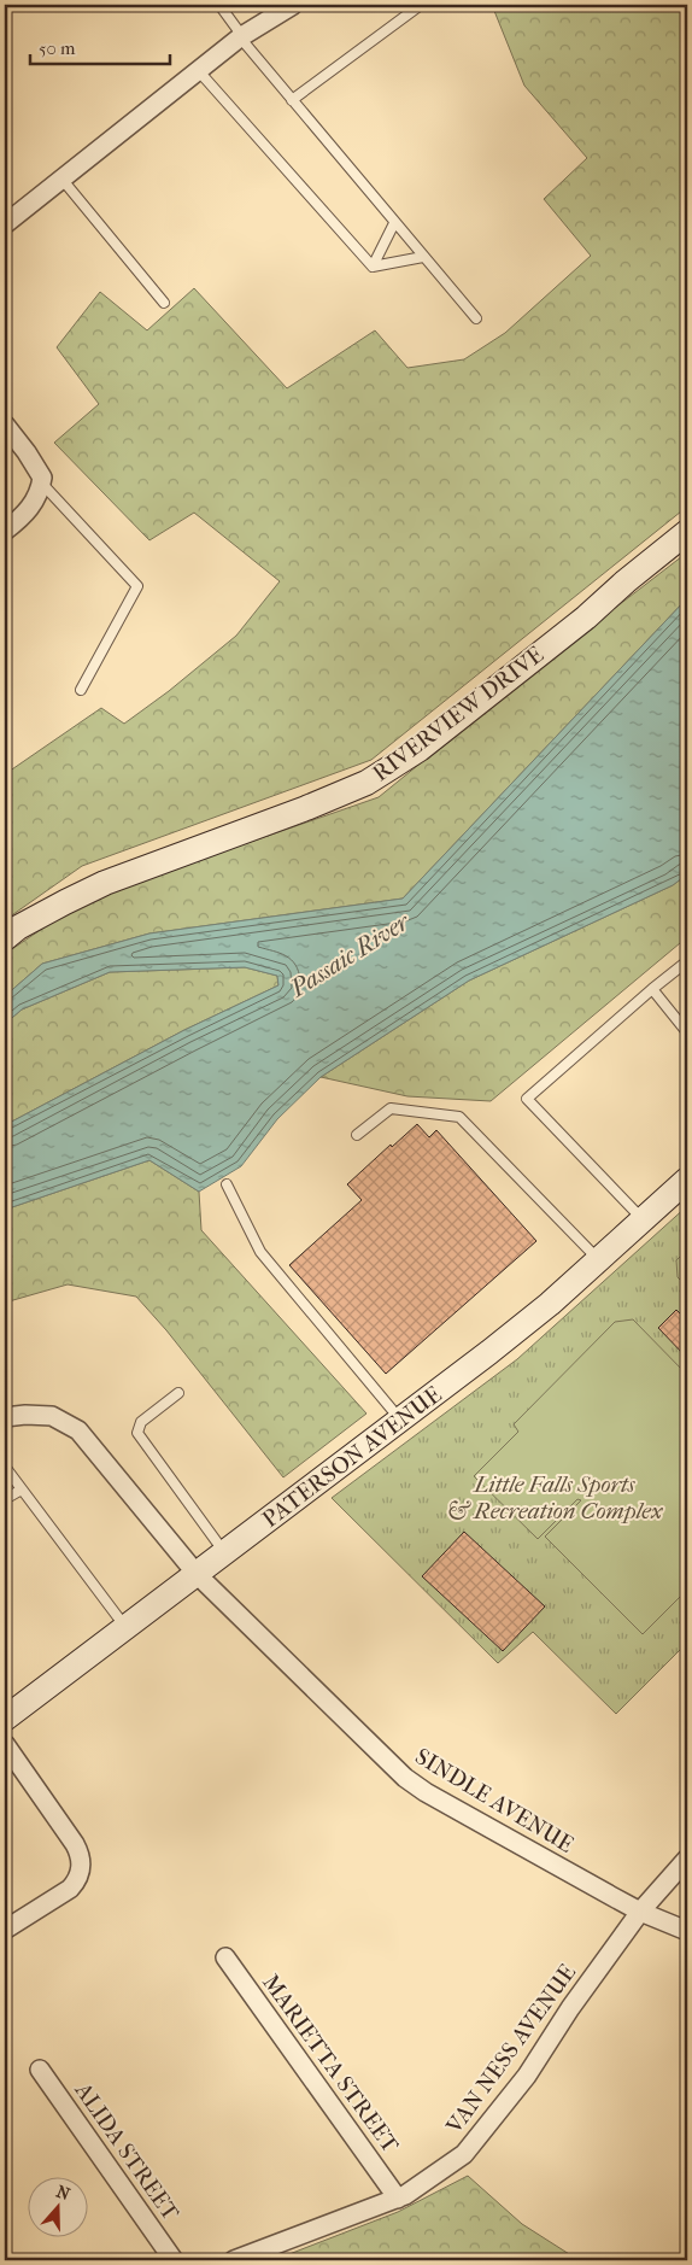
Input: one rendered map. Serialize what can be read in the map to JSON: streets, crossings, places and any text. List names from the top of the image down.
{
  "streets": {
    "main road": ["RIVERVIEW DRIVE", "PATERSON AVENUE"],
    "street": [
      "SINDLE AVENUE",
      "VAN NESS AVENUE",
      "MARIETTA STREET",
      "ALIDA STREET"
    ]
  },
  "crossings": [
    ["PATERSON AVENUE", "SINDLE AVENUE"],
    ["SINDLE AVENUE", "VAN NESS AVENUE"],
    ["VAN NESS AVENUE", "MARIETTA STREET"]
  ],
  "water": ["Passaic River"],
  "parks": ["Little Falls Sports & Recreation Complex"],
  "scale_bar": "50 m",
  "north": "top"
}
